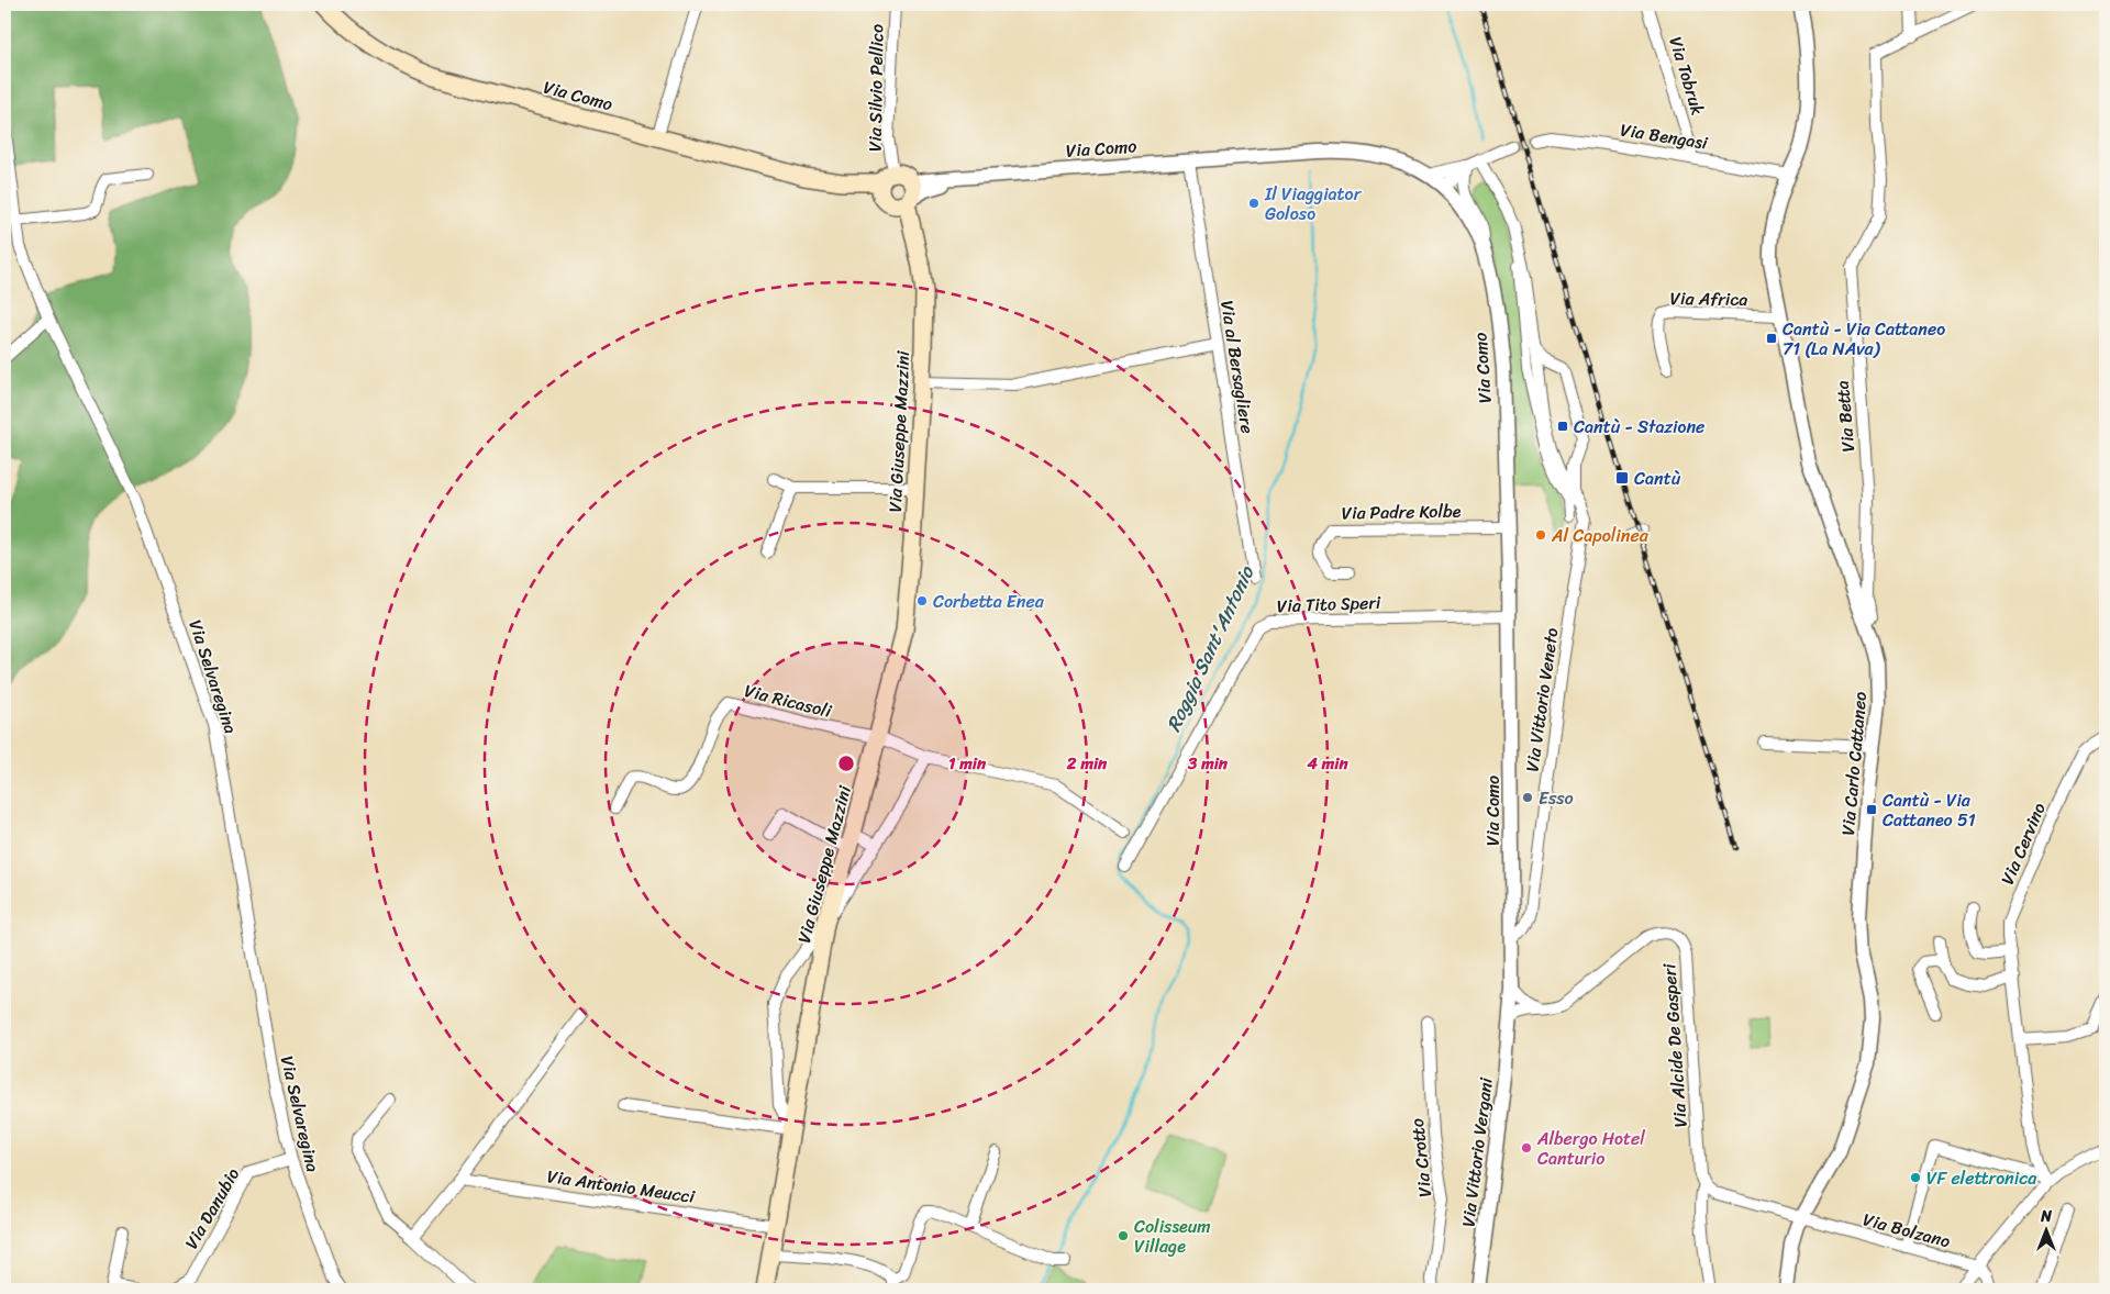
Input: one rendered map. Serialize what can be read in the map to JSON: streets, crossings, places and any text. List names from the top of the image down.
{
  "streets": {
    "main road": ["Via Como", "Via Giuseppe Mazzini"],
    "street": [
      "Via Tobruk",
      "Via Silvio Pellico",
      "Via Bengasi",
      "Via Africa",
      "Via al Bersagliere",
      "Via Betta",
      "Via Padre Kolbe",
      "Via Tito Speri",
      "Via Selvaregina",
      "Via Vittorio Veneto",
      "Via Ricasoli",
      "Via Carlo Cattaneo",
      "Via Cervino",
      "Via Alcide De Gasperi",
      "Via Vittorio Vergani",
      "Via Crotto",
      "Via Antonio Meucci",
      "Via Danubio",
      "Via Bolzano"
    ]
  },
  "crossings": [
    ["Via Tobruk", "Via Bengasi"],
    ["Via Silvio Pellico", "Via Como"],
    ["Via Silvio Pellico", "Via Giuseppe Mazzini"],
    ["Via Como", "Via al Bersagliere"],
    ["Via Como", "Via Giuseppe Mazzini"],
    ["Via Como", "Via Padre Kolbe"],
    ["Via Como", "Via Tito Speri"],
    ["Via Como", "Via Vittorio Veneto"],
    ["Via Como", "Via Alcide De Gasperi"],
    ["Via Como", "Via Vittorio Vergani"],
    ["Via Bengasi", "Via Carlo Cattaneo"],
    ["Via Africa", "Via Carlo Cattaneo"],
    ["Via Betta", "Via Carlo Cattaneo"],
    ["Via Giuseppe Mazzini", "Via Ricasoli"],
    ["Via Giuseppe Mazzini", "Via Antonio Meucci"],
    ["Via Selvaregina", "Via Danubio"],
    ["Via Carlo Cattaneo", "Via Bolzano"],
    ["Via Alcide De Gasperi", "Via Vittorio Vergani"],
    ["Via Alcide De Gasperi", "Via Bolzano"]
  ],
  "water": ["Roggia Sant'Antonio"],
  "places": {
    "other": [
      "Il Viaggiator Goloso",
      "Al Capolinea",
      "Corbetta Enea",
      "Esso",
      "Albergo Hotel Canturio",
      "VF elettronica",
      "Colisseum Village"
    ],
    "transit": [
      "Cantù - Via Cattaneo 71 (La NAva)",
      "Cantù - Stazione",
      "Cantù",
      "Cantù - Via Cattaneo 51"
    ]
  },
  "north": "top",
  "rings": [
    "1 min",
    "2 min",
    "3 min",
    "4 min"
  ]
}
